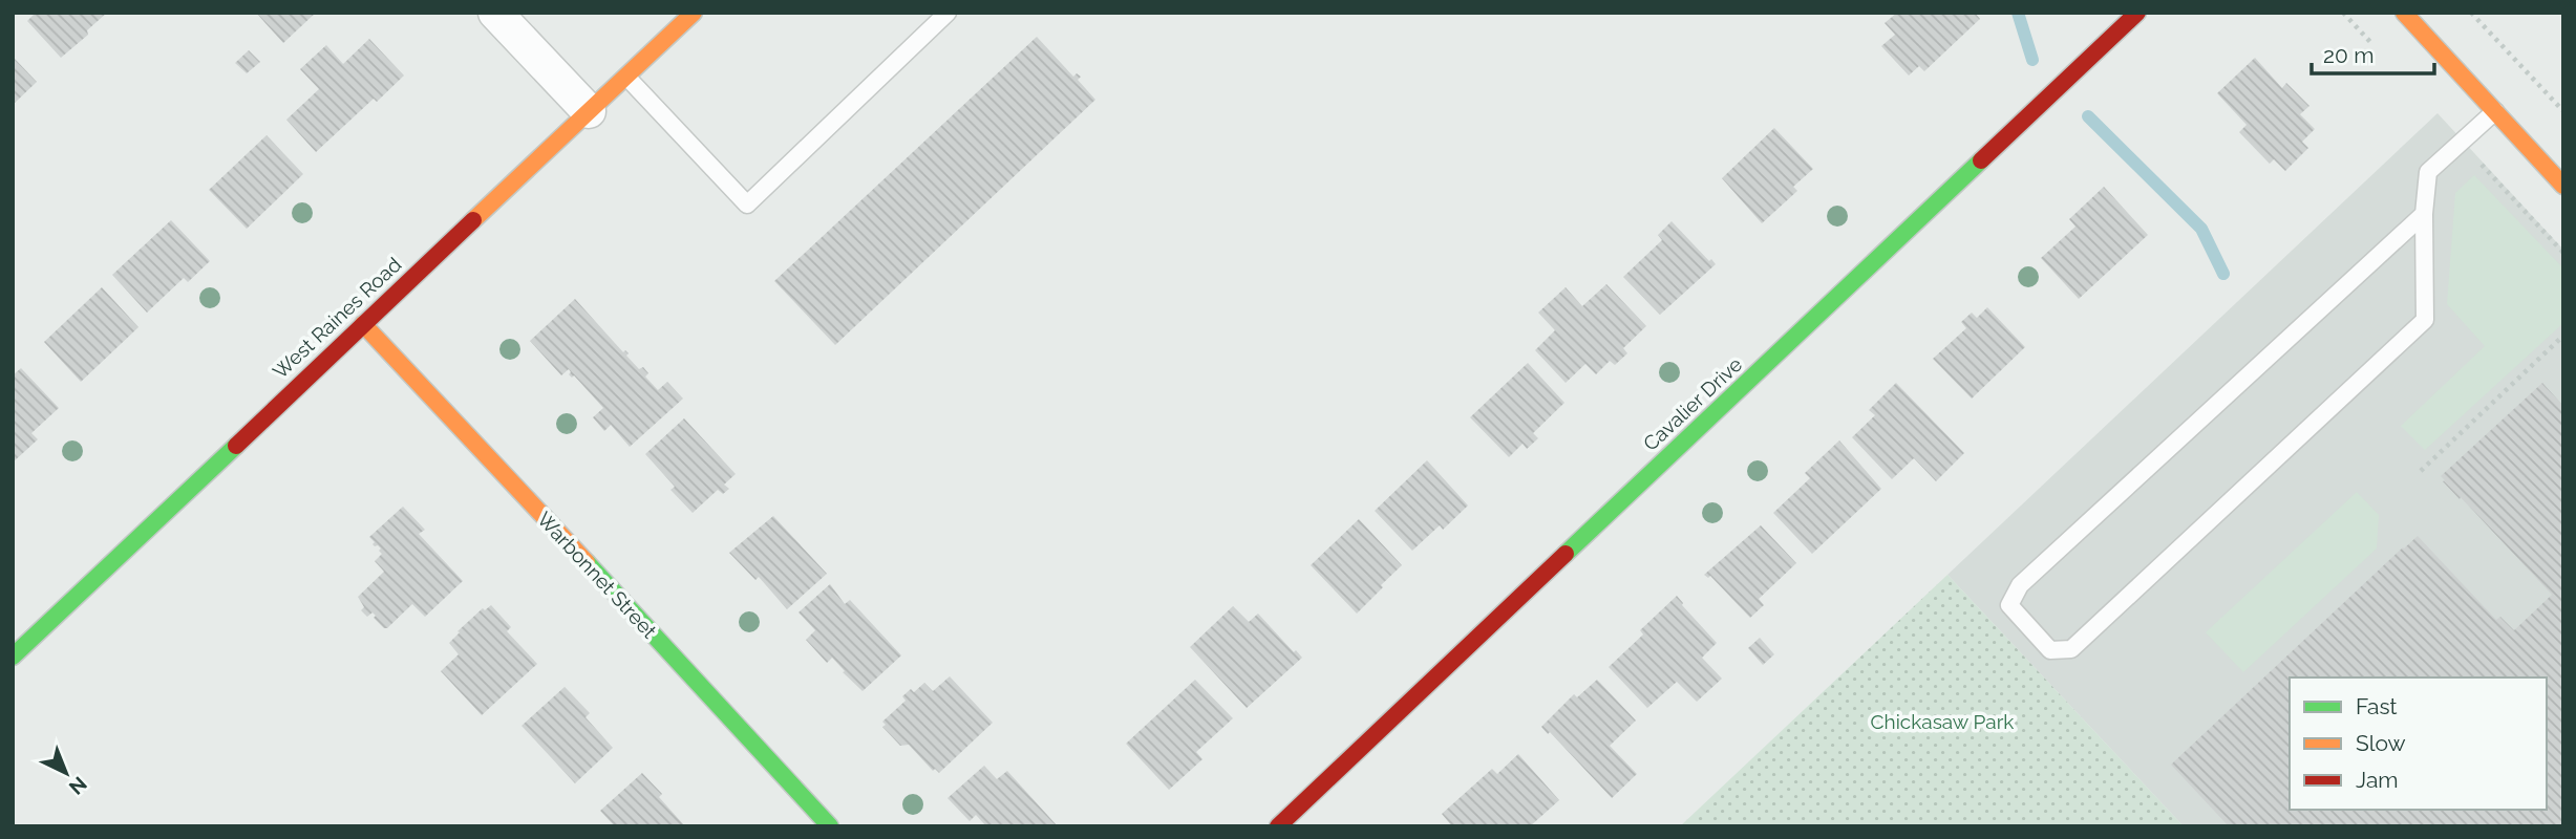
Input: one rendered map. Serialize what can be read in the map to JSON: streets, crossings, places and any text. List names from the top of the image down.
{
  "streets": {
    "street": ["West Raines Road", "Cavalier Drive", "Warbonnet Street"]
  },
  "crossings": [
    ["West Raines Road", "Warbonnet Street"]
  ],
  "parks": ["Chickasaw Park"],
  "legend": ["Fast", "Slow", "Jam"],
  "scale_bar": "20 m",
  "north": "bottom right"
}
